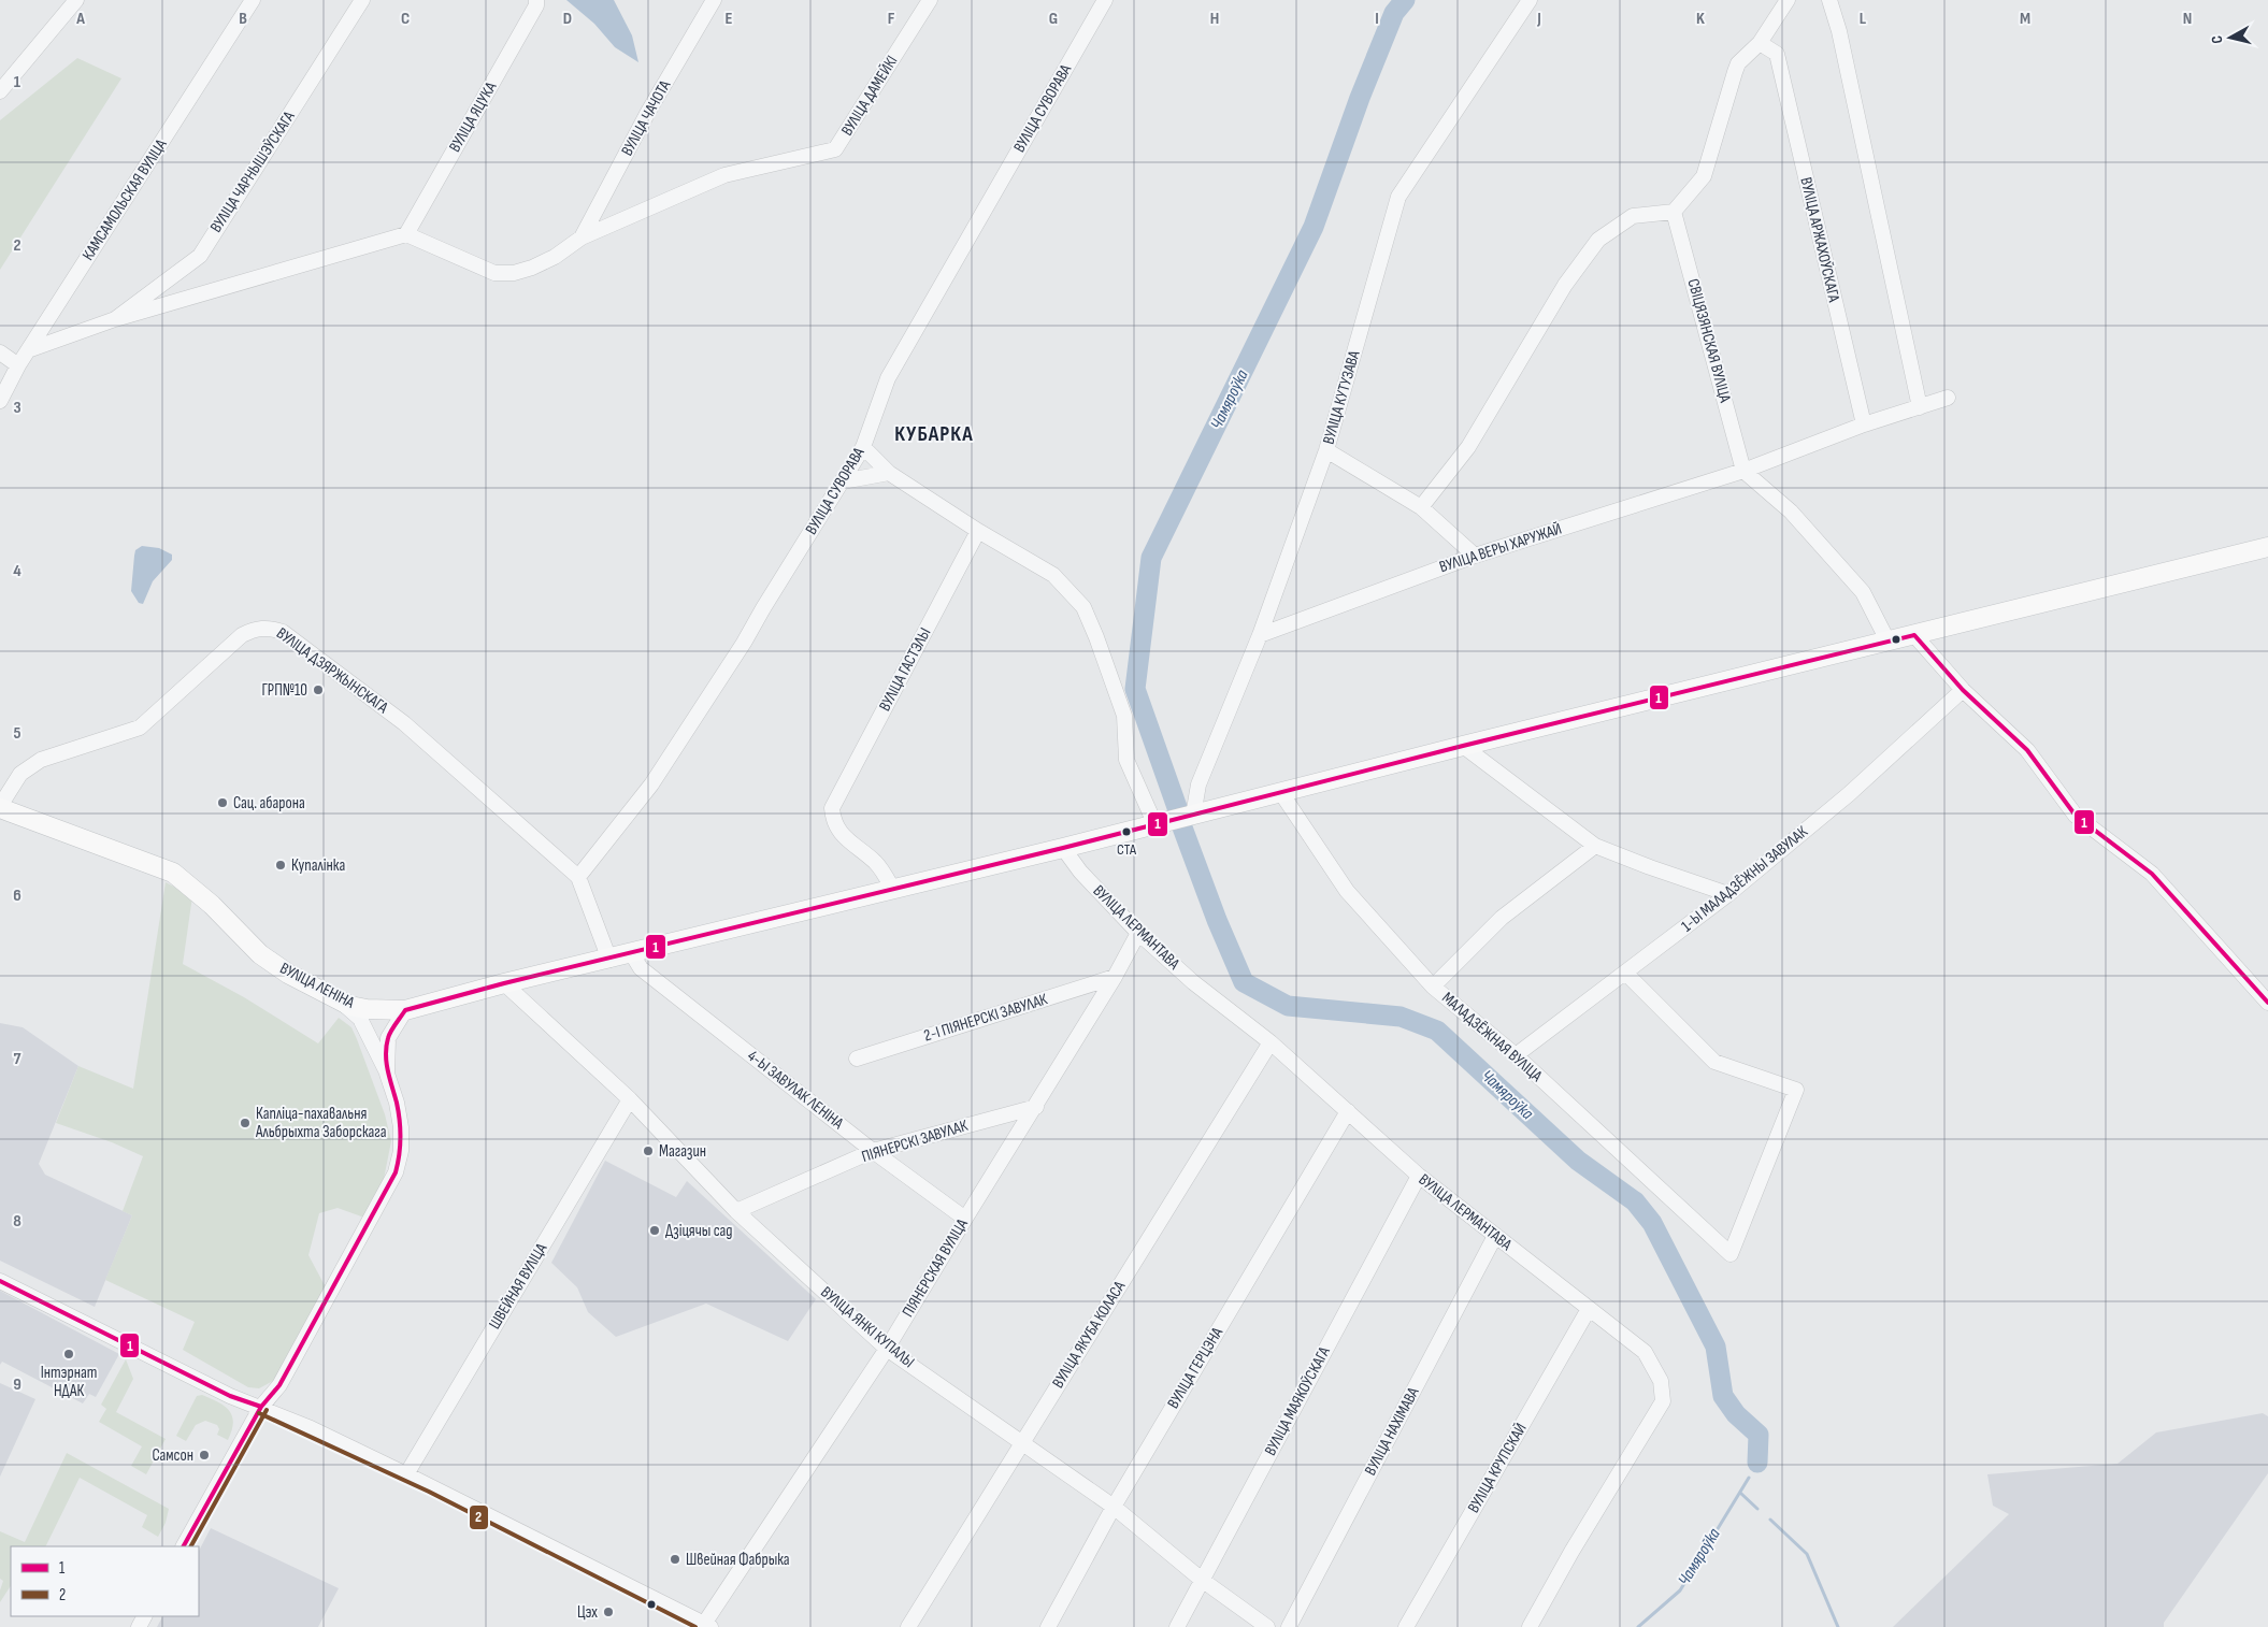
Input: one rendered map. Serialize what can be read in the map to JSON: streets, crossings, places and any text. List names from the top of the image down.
{
  "streets": {
    "main road": ["ВУЛІЦА ЛЕНІНА"],
    "street": [
      "ВУЛІЦА ДАМЕЙКІ",
      "ВУЛІЦА СУВОРАВА",
      "ВУЛІЦА ЯЦУКА",
      "ВУЛІЦА ЧАЧОТА",
      "ВУЛІЦА ЧАРНЫШЭЎСКАГА",
      "КАМСАМОЛЬСКАЯ ВУЛІЦА",
      "ВУЛІЦА АРЖАХОЎСКАГА",
      "СВІЦЯЗЯНСКАЯ ВУЛІЦА",
      "ВУЛІЦА КУТУЗАВА",
      "ВУЛІЦА ВЕРЫ ХАРУЖАЙ",
      "ВУЛІЦА ГАСТЭЛЫ",
      "ВУЛІЦА ДЗЯРЖЫНСКАГА",
      "1-Ы МАЛАДЗЁЖНЫ ЗАВУЛАК",
      "ВУЛІЦА ЛЕРМАНТАВА",
      "2-І ПІЯНЕРСКІ ЗАВУЛАК",
      "МАЛАДЗЁЖНАЯ ВУЛІЦА",
      "4-Ы ЗАВУЛАК ЛЕНІНА",
      "ПІЯНЕРСКІ ЗАВУЛАК",
      "ПІЯНЕРСКАЯ ВУЛІЦА",
      "ШВЕЙНАЯ ВУЛІЦА",
      "ВУЛІЦА ЯНКІ КУПАЛЫ",
      "ВУЛІЦА ЯКУБА КОЛАСА",
      "ВУЛІЦА ГЕРЦЭНА",
      "ВУЛІЦА МАЯКОЎСКАГА",
      "ВУЛІЦА НАХІМАВА",
      "ВУЛІЦА КРУПСКАЙ"
    ]
  },
  "crossings": [
    ["ВУЛІЦА ДАМЕЙКІ", "ВУЛІЦА ЯЦУКА"],
    ["ВУЛІЦА ДАМЕЙКІ", "ВУЛІЦА ЧАЧОТА"],
    ["ВУЛІЦА ДАМЕЙКІ", "ВУЛІЦА ЧАРНЫШЭЎСКАГА"],
    ["ВУЛІЦА СУВОРАВА", "ВУЛІЦА ДЗЯРЖЫНСКАГА"],
    ["ВУЛІЦА ЯЦУКА", "ВУЛІЦА ЧАРНЫШЭЎСКАГА"],
    ["ВУЛІЦА ЧАРНЫШЭЎСКАГА", "КАМСАМОЛЬСКАЯ ВУЛІЦА"],
    ["ВУЛІЦА АРЖАХОЎСКАГА", "ВУЛІЦА ВЕРЫ ХАРУЖАЙ"],
    ["СВІЦЯЗЯНСКАЯ ВУЛІЦА", "ВУЛІЦА ВЕРЫ ХАРУЖАЙ"],
    ["ВУЛІЦА КУТУЗАВА", "ВУЛІЦА ВЕРЫ ХАРУЖАЙ"],
    ["ВУЛІЦА КУТУЗАВА", "ВУЛІЦА ЛЕНІНА"],
    ["ВУЛІЦА ГАСТЭЛЫ", "ВУЛІЦА ЛЕНІНА"],
    ["ВУЛІЦА ДЗЯРЖЫНСКАГА", "ВУЛІЦА ЛЕНІНА"],
    ["1-Ы МАЛАДЗЁЖНЫ ЗАВУЛАК", "МАЛАДЗЁЖНАЯ ВУЛІЦА"],
    ["ВУЛІЦА ЛЕРМАНТАВА", "ВУЛІЦА ЛЕНІНА"],
    ["ВУЛІЦА ЛЕРМАНТАВА", "ПІЯНЕРСКАЯ ВУЛІЦА"],
    ["ВУЛІЦА ЛЕРМАНТАВА", "ВУЛІЦА ЯКУБА КОЛАСА"],
    ["ВУЛІЦА ЛЕРМАНТАВА", "ВУЛІЦА ГЕРЦЭНА"],
    ["ВУЛІЦА ЛЕРМАНТАВА", "ВУЛІЦА МАЯКОЎСКАГА"],
    ["ВУЛІЦА ЛЕРМАНТАВА", "ВУЛІЦА НАХІМАВА"],
    ["ВУЛІЦА ЛЕРМАНТАВА", "ВУЛІЦА КРУПСКАЙ"],
    ["ВУЛІЦА ЛЕНІНА", "МАЛАДЗЁЖНАЯ ВУЛІЦА"],
    ["ВУЛІЦА ЛЕНІНА", "4-Ы ЗАВУЛАК ЛЕНІНА"],
    ["ВУЛІЦА ЛЕНІНА", "ВУЛІЦА ЯНКІ КУПАЛЫ"],
    ["2-І ПІЯНЕРСКІ ЗАВУЛАК", "ПІЯНЕРСКАЯ ВУЛІЦА"],
    ["4-Ы ЗАВУЛАК ЛЕНІНА", "ПІЯНЕРСКІ ЗАВУЛАК"],
    ["4-Ы ЗАВУЛАК ЛЕНІНА", "ПІЯНЕРСКАЯ ВУЛІЦА"],
    ["ПІЯНЕРСКІ ЗАВУЛАК", "ПІЯНЕРСКАЯ ВУЛІЦА"],
    ["ПІЯНЕРСКІ ЗАВУЛАК", "ВУЛІЦА ЯНКІ КУПАЛЫ"],
    ["ПІЯНЕРСКАЯ ВУЛІЦА", "ВУЛІЦА ЯНКІ КУПАЛЫ"],
    ["ШВЕЙНАЯ ВУЛІЦА", "ВУЛІЦА ЯНКІ КУПАЛЫ"],
    ["ВУЛІЦА ЯНКІ КУПАЛЫ", "ВУЛІЦА ЯКУБА КОЛАСА"],
    ["ВУЛІЦА ЯНКІ КУПАЛЫ", "ВУЛІЦА ГЕРЦЭНА"],
    ["ВУЛІЦА ЯНКІ КУПАЛЫ", "ВУЛІЦА МАЯКОЎСКАГА"]
  ],
  "districts": ["КУБАРКА"],
  "water": ["Чамяроўка"],
  "places": [
    "ГРП№10",
    "Сац. абарона",
    "СТА",
    "Купалінка",
    "Капліца-пахавальня Альбрыхта Заборскага",
    "Магазин",
    "Дзіцячы сад",
    "Інтэрнат НДАК",
    "Самсон",
    "Швейная Фабрыка",
    "Цэх"
  ],
  "lines": ["transit line 1", "transit line 2"],
  "legend": ["1", "2"],
  "north": "left",
  "grid": {
    "columns": [
      "A",
      "B",
      "C",
      "D",
      "E",
      "F",
      "G",
      "H",
      "I",
      "J",
      "K",
      "L",
      "M",
      "N"
    ],
    "rows": [
      "1",
      "2",
      "3",
      "4",
      "5",
      "6",
      "7",
      "8",
      "9"
    ]
  }
}
